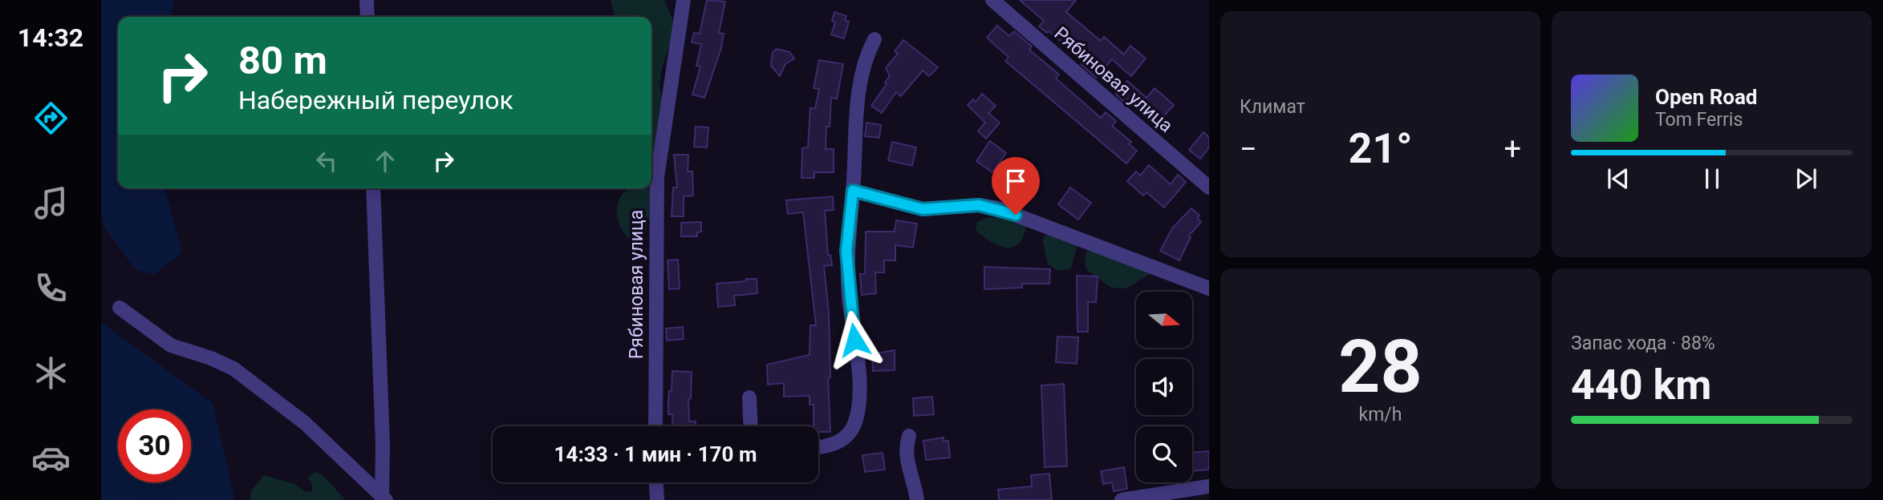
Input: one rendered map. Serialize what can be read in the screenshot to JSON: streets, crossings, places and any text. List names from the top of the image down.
{
  "streets": {
    "street": ["Рябиновая улица"]
  },
  "north": "right",
  "page": {
    "tabs": "14:32",
    "tile": [
      "Климат",
      ["28", "km/h"],
      ["Запас хода · 88%", "440 km"]
    ],
    "turn": ["80 m", "Набережный переулок"],
    "song": ["Open Road", "Tom Ferris"],
    "heat": ["−", "21°", "+"],
    "limit": "30",
    "trip": "14:33 · 1 мин · 170 m"
  }
}
